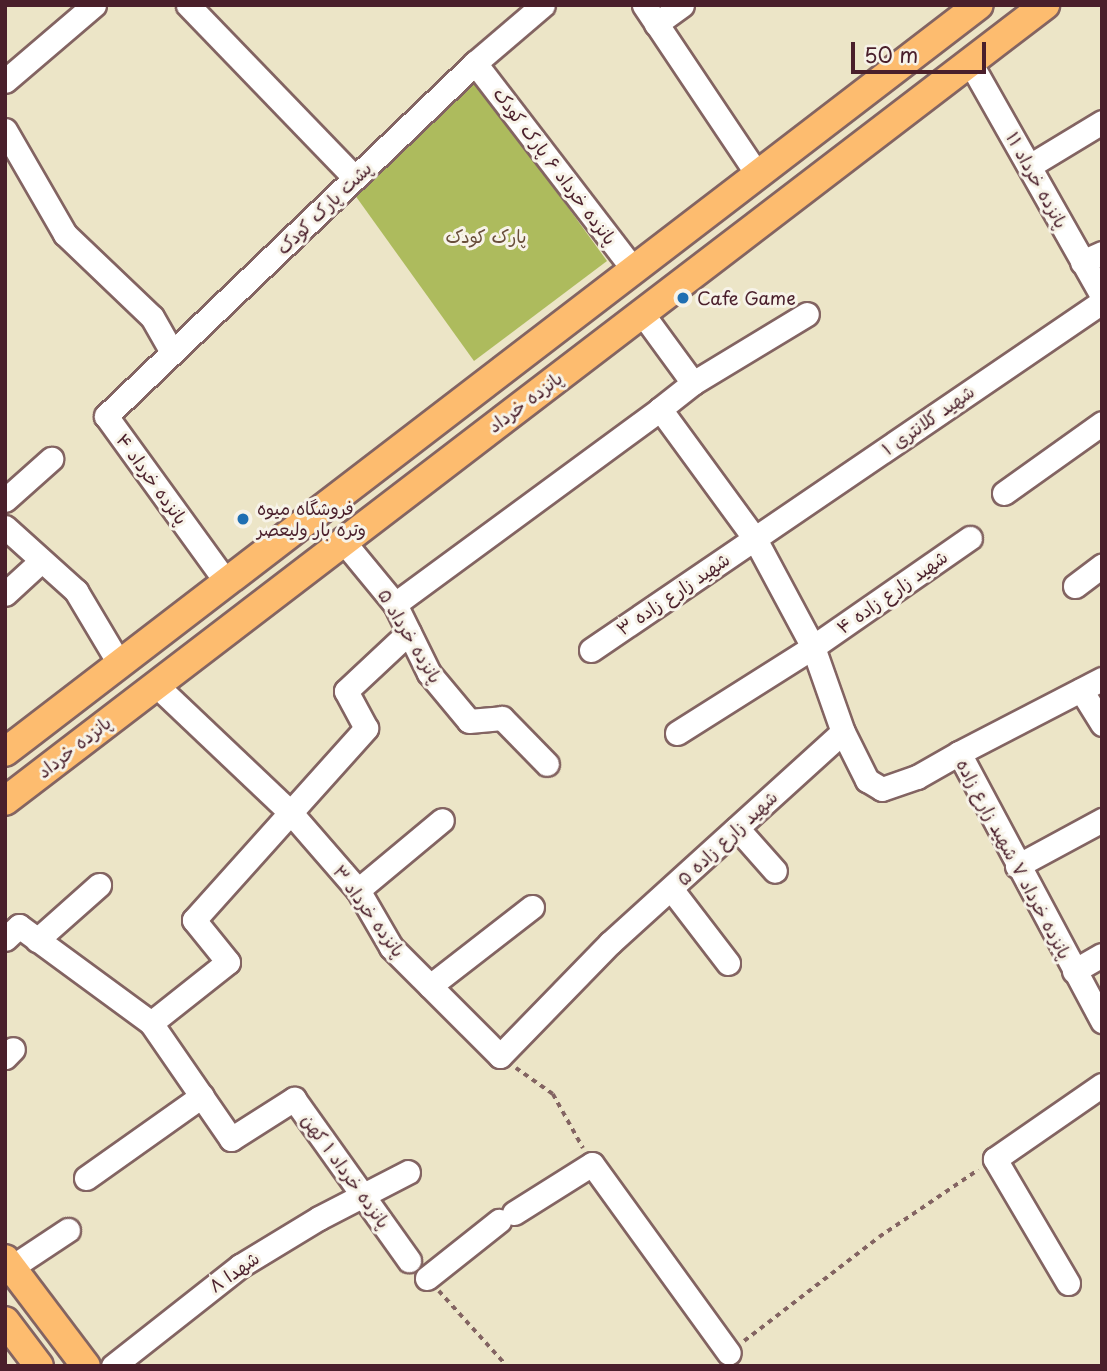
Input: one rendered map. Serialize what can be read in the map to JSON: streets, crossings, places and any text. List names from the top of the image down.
{
  "streets": {
    "main road": ["پانزده خرداد"],
    "street": [
      "پانزده خرداد ۶ پارک کودک",
      "پانزده خرداد ۱۱",
      "پشت پارک کودک",
      "شهید کلانتری ۱",
      "پانزده خرداد ۴",
      "شهید زارع زاده ۴",
      "شهید زارع زاده ۳",
      "پانزده خرداد ۵",
      "شهید زارع زاده ۵",
      "پانزده خرداد ۷ شهید زارع زاده",
      "پانزده خرداد ۳",
      "پانزده خرداد ۱ کهن",
      "شهدا ۸"
    ]
  },
  "crossings": [
    ["پانزده خرداد ۶ پارک کودک", "پشت پارک کودک"],
    ["پانزده خرداد ۱۱", "پانزده خرداد"],
    ["پشت پارک کودک", "پانزده خرداد ۴"],
    ["پانزده خرداد", "پانزده خرداد ۵"],
    ["پانزده خرداد", "پانزده خرداد ۳"],
    ["شهید کلانتری ۱", "شهید زارع زاده ۳"],
    ["شهید کلانتری ۱", "پانزده خرداد ۷ شهید زارع زاده"],
    ["شهید زارع زاده ۴", "پانزده خرداد ۷ شهید زارع زاده"],
    ["شهید زارع زاده ۳", "پانزده خرداد ۷ شهید زارع زاده"],
    ["شهید زارع زاده ۵", "پانزده خرداد ۷ شهید زارع زاده"],
    ["شهید زارع زاده ۵", "پانزده خرداد ۳"],
    ["پانزده خرداد ۱ کهن", "شهدا ۸"]
  ],
  "parks": ["پارک کودک"],
  "places": ["Cafe Game", "فروشگاه میوه وتره بار ولیعصر"],
  "scale_bar": "50 m"
}
